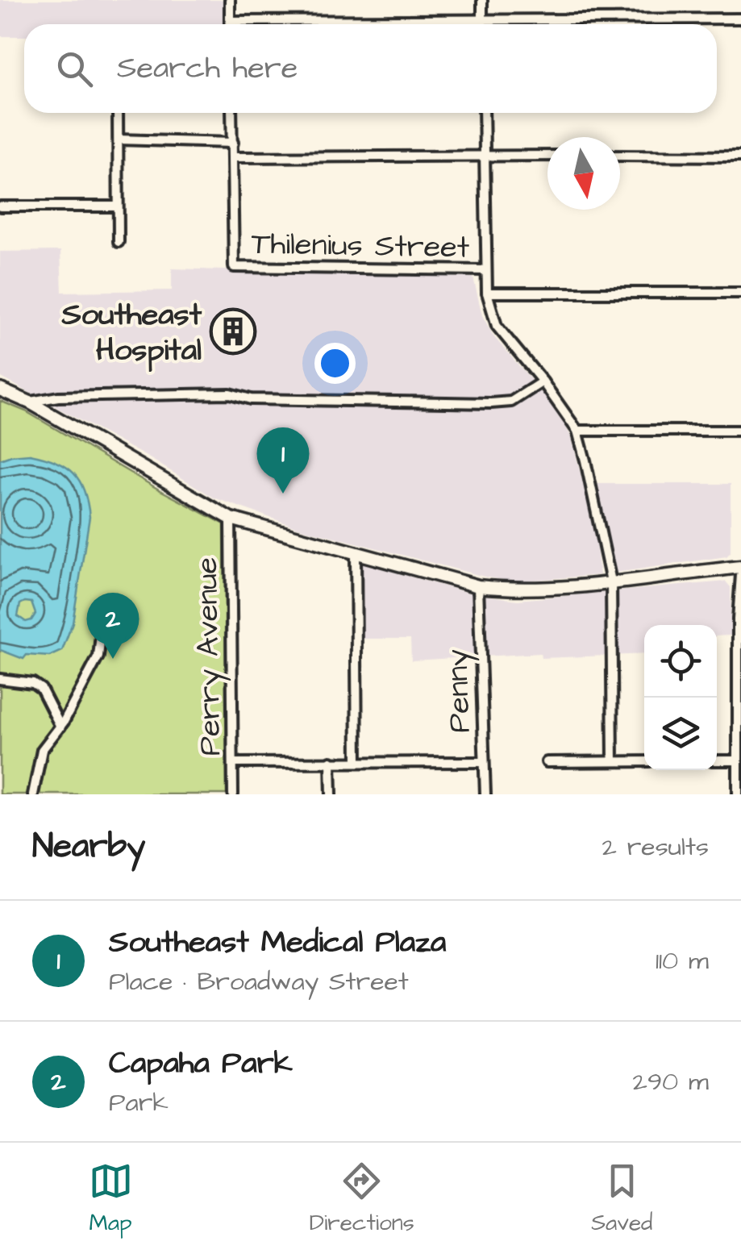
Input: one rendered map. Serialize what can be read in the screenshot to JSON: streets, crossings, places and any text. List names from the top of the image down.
{
  "streets": {
    "street": ["Thilenius Street", "Perry Avenue", "Penny"]
  },
  "places": {
    "building": ["Southeast Hospital"]
  },
  "north": "bottom",
  "page": {
    "search": "Search here",
    "pins": ["1", "2"],
    "heading": ["Nearby", "2 results"],
    "list": [
      {
        "mark": "1",
        "name": "Southeast Medical Plaza",
        "note": "Place · Broadway Street",
        "value": "110 m"
      },
      {
        "mark": "2",
        "name": "Capaha Park",
        "note": "Park",
        "value": "290 m"
      }
    ],
    "nav": ["Map", "Directions", "Saved"]
  }
}
